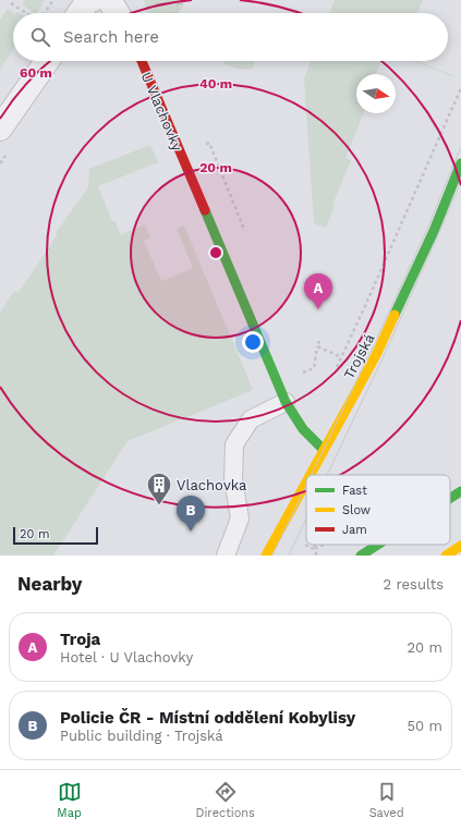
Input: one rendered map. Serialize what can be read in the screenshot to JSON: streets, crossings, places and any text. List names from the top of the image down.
{
  "streets": {
    "street": ["U Vlachovky", "Trojská"]
  },
  "crossings": [
    ["U Vlachovky", "Trojská"]
  ],
  "places": {
    "building": ["Vlachovka"]
  },
  "legend": ["Fast", "Slow", "Jam"],
  "scale_bar": "20 m",
  "north": "right",
  "page": {
    "search": "Search here",
    "pins": ["A", "B"],
    "scale": "20 m",
    "heading": ["Nearby", "2 results"],
    "list": [
      {
        "mark": "A",
        "name": "Troja",
        "note": "Hotel · U Vlachovky",
        "value": "20 m"
      },
      {
        "mark": "B",
        "name": "Policie ČR - Místní oddělení Kobylisy",
        "note": "Public building · Trojská",
        "value": "50 m"
      }
    ],
    "nav": ["Map", "Directions", "Saved"]
  },
  "rings": ["60 m", "40 m", "20 m"]
}
